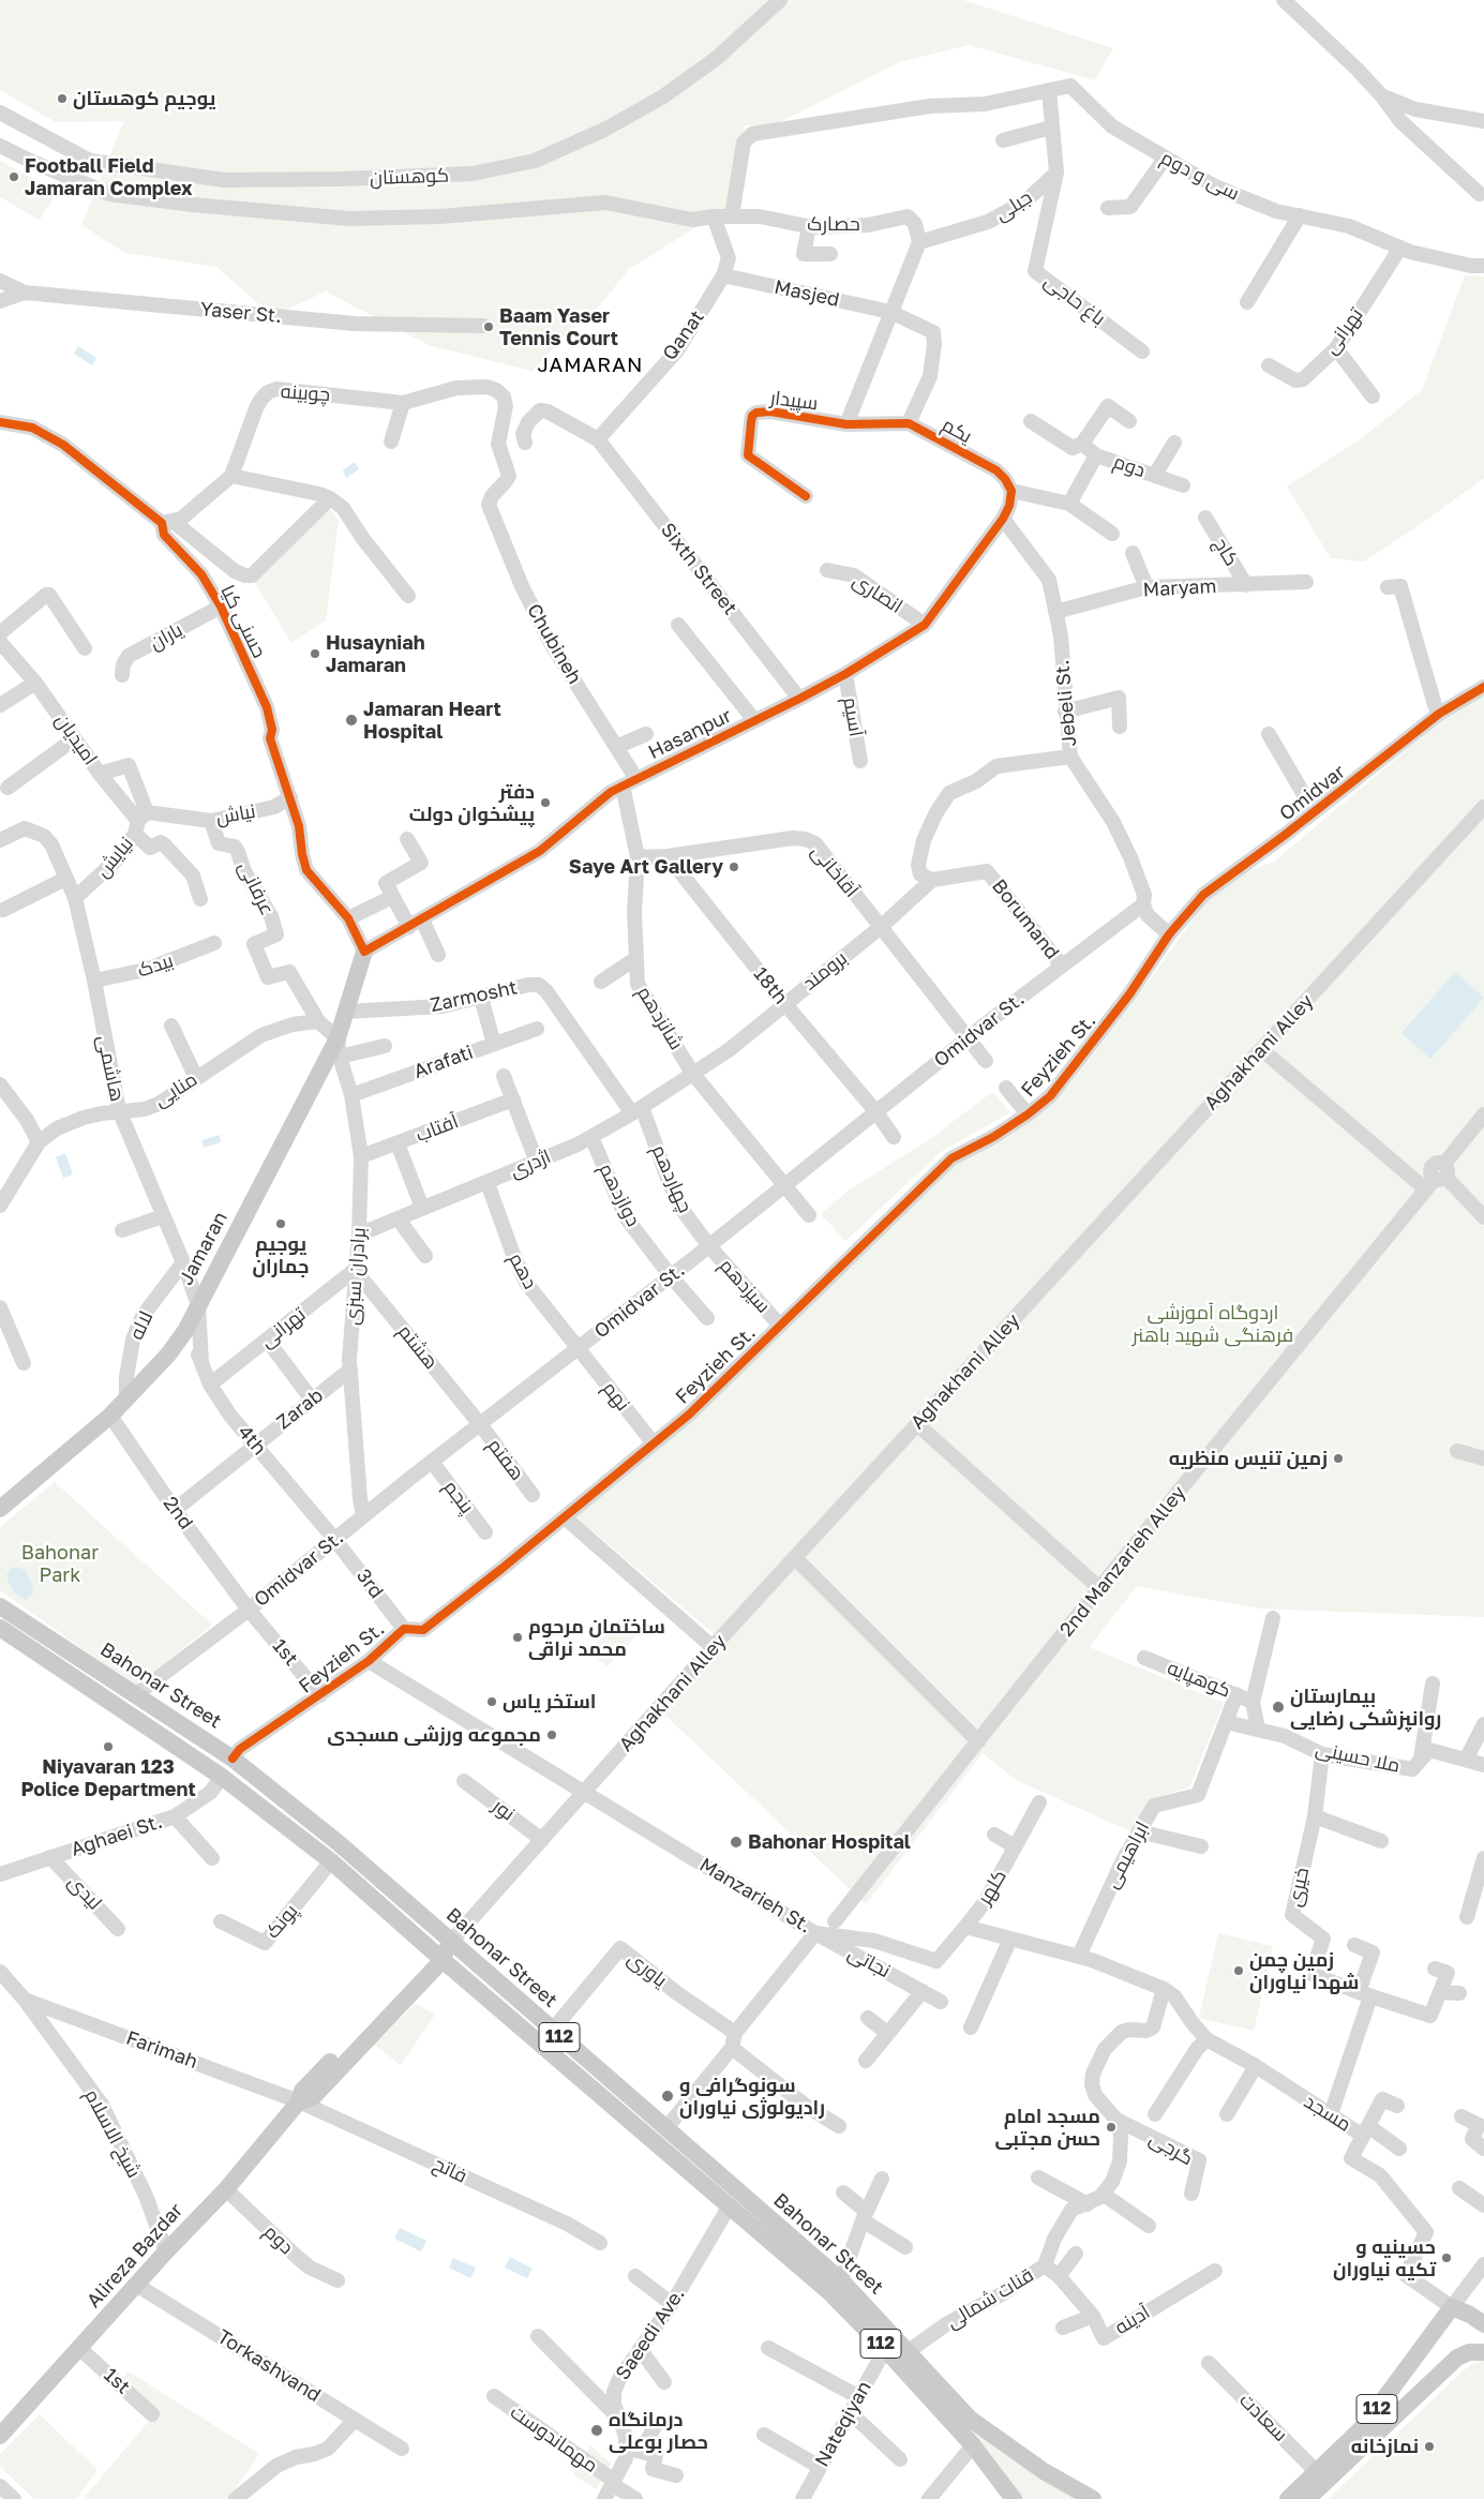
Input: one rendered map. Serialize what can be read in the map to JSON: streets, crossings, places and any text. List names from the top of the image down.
{
  "streets": {
    "main road": [
      "Jamaran",
      "Bahonar Street",
      "112",
      "Alireza Bazdar"
    ],
    "street": [
      "سی و دوم",
      "کوهستان",
      "جبلی",
      "حصارک",
      "Masjed",
      "باغ حاجی",
      "Yaser St.",
      "تهرانی",
      "Qanat",
      "چوبینه",
      "سپیدار",
      "یکم",
      "دوم",
      "کاج",
      "Sixth Street",
      "Maryam",
      "انصاری",
      "حسنی کیا",
      "یاران",
      "Chubineh",
      "Jebeli St.",
      "آسیم",
      "Hasanpur",
      "امیدیان",
      "Omidvar",
      "نیاش",
      "نیایش",
      "آقاخانی",
      "عرفانی",
      "Borumand",
      "بیدک",
      "برومند",
      "18th",
      "Zarmosht",
      "شانزدهم",
      "Omidvar St.",
      "Aghakhani Alley",
      "Feyzieh St.",
      "Arafati",
      "هاشمی",
      "منایی",
      "آفتاب",
      "اژدری",
      "چهاردهم",
      "دوازدهم",
      "دهم",
      "برادران سبزی",
      "سیزدهم",
      "لاله",
      "هشتم",
      "نهم",
      "Zarab",
      "4th",
      "هفتم",
      "پنجم",
      "2nd",
      "2nd Manzarieh Alley",
      "3rd",
      "1st",
      "کوهپایه",
      "ملا حسینی",
      "نور",
      "Aghaei St.",
      "ابراهیمی",
      "کلهر",
      "خیری",
      "لیدی",
      "Manzarieh St.",
      "پونک",
      "نجاتی",
      "یاوری",
      "Farimah",
      "مسجد",
      "شیخ الاسلام",
      "گرجی",
      "فاتح",
      "قنات شمالى",
      "آدینه",
      "Saeedi Ave.",
      "Torkashvand",
      "سعادت",
      "Nateqiyan",
      "مهماندوست"
    ]
  },
  "crossings": [
    ["سی و دوم", "حصارک"],
    ["سی و دوم", "تهرانی"],
    ["جبلی", "حصارک"],
    ["جبلی", "باغ حاجی"],
    ["حصارک", "Qanat"],
    ["Masjed", "Qanat"],
    ["Masjed", "یکم"],
    ["تهرانی", "برادران سبزی"],
    ["تهرانی", "هشتم"],
    ["تهرانی", "4th"],
    ["Qanat", "Sixth Street"],
    ["چوبینه", "حسنی کیا"],
    ["چوبینه", "Chubineh"],
    ["سپیدار", "یکم"],
    ["دوم", "Alireza Bazdar"],
    ["کاج", "Maryam"],
    ["Sixth Street", "Hasanpur"],
    ["Maryam", "Jebeli St."],
    ["انصاری", "Hasanpur"],
    ["حسنی کیا", "یاران"],
    ["حسنی کیا", "Hasanpur"],
    ["حسنی کیا", "نیاش"],
    ["حسنی کیا", "Jamaran"],
    ["Chubineh", "Hasanpur"],
    ["Chubineh", "شانزدهم"],
    ["Jebeli St.", "Hasanpur"],
    ["Jebeli St.", "Omidvar St."],
    ["آسیم", "Hasanpur"],
    ["Hasanpur", "شانزدهم"],
    ["Hasanpur", "Jamaran"],
    ["امیدیان", "نیاش"],
    ["امیدیان", "نیایش"],
    ["نیاش", "نیایش"],
    ["نیاش", "عرفانی"],
    ["نیایش", "هاشمی"],
    ["آقاخانی", "برومند"],
    ["آقاخانی", "18th"],
    ["آقاخانی", "شانزدهم"],
    ["آقاخانی", "Omidvar St."],
    ["عرفانی", "منایی"],
    ["عرفانی", "Jamaran"],
    ["عرفانی", "برادران سبزی"],
    ["Borumand", "Omidvar St."],
    ["بیدک", "هاشمی"],
    ["برومند", "18th"],
    ["برومند", "شانزدهم"],
    ["برومند", "اژدری"],
    ["18th", "Omidvar St."],
    ["Zarmosht", "اژدری"],
    ["Zarmosht", "چهاردهم"],
    ["Zarmosht", "Jamaran"],
    ["شانزدهم", "Omidvar St."],
    ["شانزدهم", "اژدری"],
    ["Omidvar St.", "چهاردهم"],
    ["Omidvar St.", "دوازدهم"],
    ["Omidvar St.", "دهم"],
    ["Omidvar St.", "برادران سبزی"],
    ["Omidvar St.", "سیزدهم"],
    ["Omidvar St.", "هشتم"],
    ["Omidvar St.", "نهم"],
    ["Omidvar St.", "4th"],
    ["Omidvar St.", "هفتم"],
    ["Omidvar St.", "پنجم"],
    ["Omidvar St.", "2nd"],
    ["Omidvar St.", "3rd"],
    ["Omidvar St.", "1st"],
    ["Omidvar St.", "Bahonar Street"],
    ["Aghakhani Alley", "Bahonar Street"],
    ["Aghakhani Alley", "نور"],
    ["Aghakhani Alley", "Manzarieh St."],
    ["Aghakhani Alley", "Alireza Bazdar"],
    ["Feyzieh St.", "سیزدهم"],
    ["Feyzieh St.", "نهم"],
    ["Feyzieh St.", "3rd"],
    ["Feyzieh St.", "1st"],
    ["Feyzieh St.", "Bahonar Street"],
    ["Feyzieh St.", "Manzarieh St."],
    ["Arafati", "برادران سبزی"],
    ["هاشمی", "منایی"],
    ["هاشمی", "Jamaran"],
    ["هاشمی", "لاله"],
    ["هاشمی", "4th"],
    ["آفتاب", "برادران سبزی"],
    ["اژدری", "چهاردهم"],
    ["اژدری", "دوازدهم"],
    ["اژدری", "دهم"],
    ["اژدری", "برادران سبزی"],
    ["چهاردهم", "سیزدهم"],
    ["Jamaran", "برادران سبزی"],
    ["Jamaran", "لاله"],
    ["Jamaran", "4th"],
    ["Jamaran", "2nd"],
    ["دهم", "نهم"],
    ["برادران سبزی", "هشتم"],
    ["برادران سبزی", "Zarab"],
    ["هشتم", "هفتم"],
    ["Zarab", "4th"],
    ["Zarab", "2nd"],
    ["4th", "3rd"],
    ["2nd", "1st"],
    ["1st", "Alireza Bazdar"],
    ["کوهپایه", "ابراهیمی"],
    ["Bahonar Street", "Aghaei St."],
    ["Bahonar Street", "پونک"],
    ["Bahonar Street", "یاوری"],
    ["Bahonar Street", "Alireza Bazdar"],
    ["Bahonar Street", "قنات شمالى"],
    ["Bahonar Street", "Saeedi Ave."],
    ["Bahonar Street", "Nateqiyan"],
    ["ملا حسینی", "ابراهیمی"],
    ["ملا حسینی", "خیری"],
    ["Aghaei St.", "لیدی"],
    ["کلهر", "Manzarieh St."],
    ["Manzarieh St.", "نجاتی"],
    ["112", "مسجد"],
    ["112", "سعادت"],
    ["Farimah", "شیخ الاسلام"],
    ["Farimah", "فاتح"],
    ["Farimah", "Alireza Bazdar"],
    ["شیخ الاسلام", "Alireza Bazdar"],
    ["گرجی", "قنات شمالى"],
    ["فاتح", "Alireza Bazdar"],
    ["Alireza Bazdar", "Torkashvand"],
    ["قنات شمالى", "آدینه"]
  ],
  "districts": ["JAMARAN"],
  "parks": ["اردوگاه آموزشی فرهنگی شهید باهنر", "Bahonar Park"],
  "places": [
    "یوجیم کوهستان",
    "Football Field Jamaran Complex",
    "Baam Yaser Tennis Court",
    "Husayniah Jamaran",
    "Jamaran Heart Hospital",
    "دفتر پیشخوان دولت",
    "Saye Art Gallery",
    "یوجیم جماران",
    "زمین تنیس منظریه",
    "ساختمان مرحوم محمد نراقی",
    "استخر یاس",
    "بیمارستان روانپزشکی رضایی",
    "مجموعه ورزشی مسجدی",
    "Niyavaran 123 Police Department",
    "Bahonar Hospital",
    "زمین چمن شهدا نیاوران",
    "سونوگرافی و رادیولوژی نیاوران",
    "مسجد امام حسن مجتبی",
    "حسینیه و تکیه نیاوران",
    "درمانگاه حصار بوعلی",
    "نمازخانه"
  ]
}
